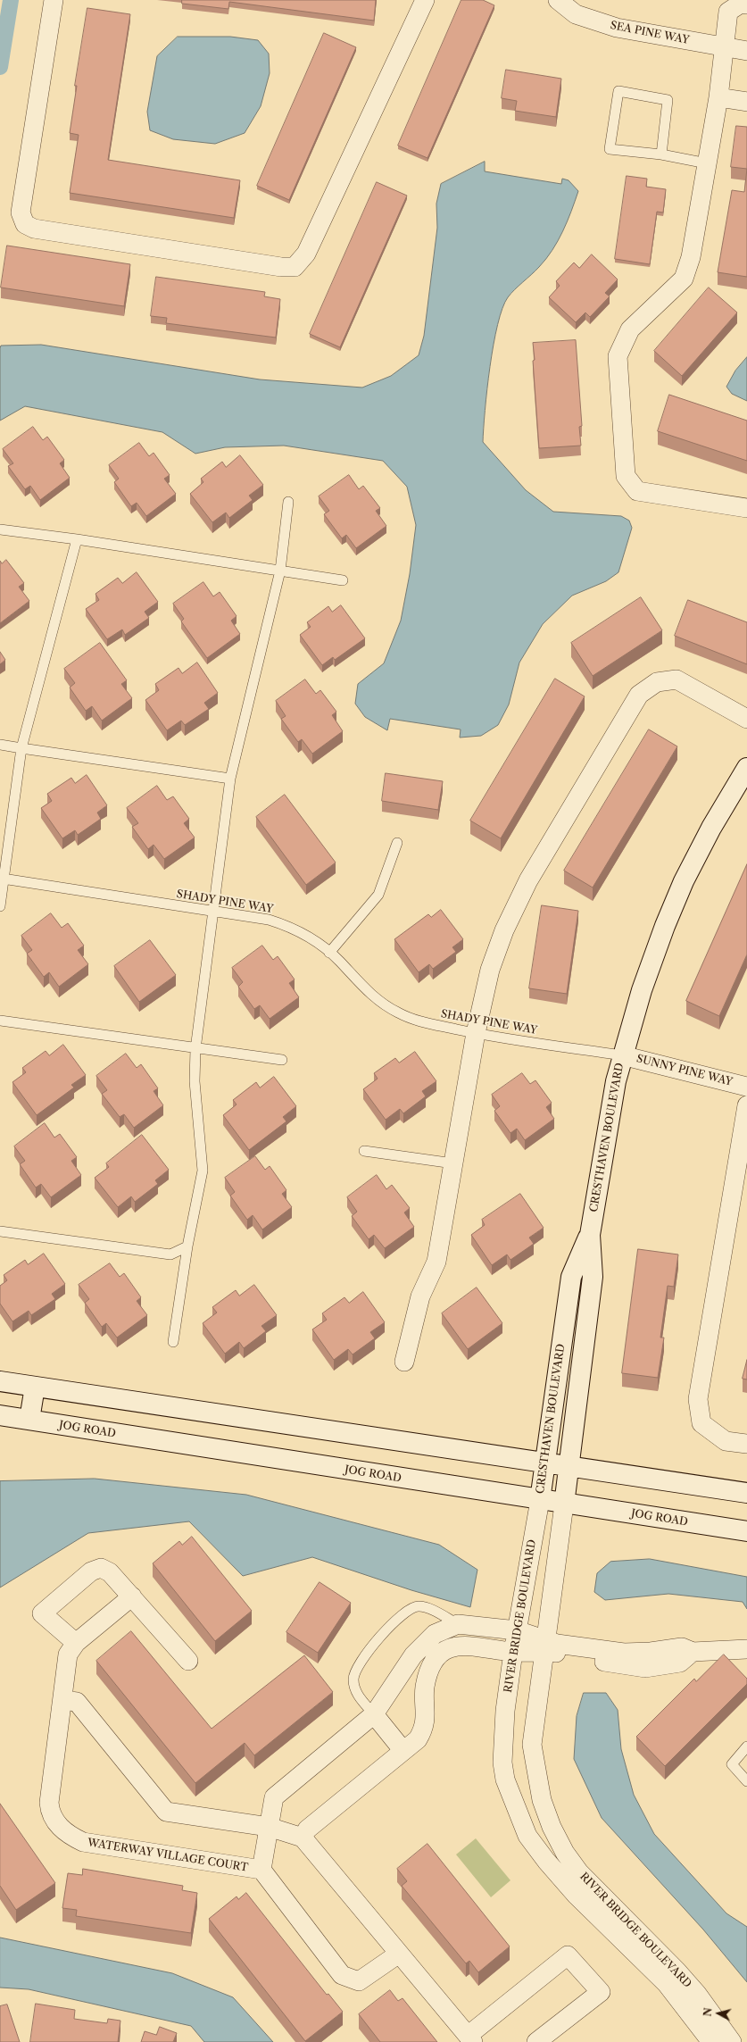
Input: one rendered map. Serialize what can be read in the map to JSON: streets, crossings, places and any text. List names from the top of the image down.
{
  "streets": {
    "main road": ["CRESTHAVEN BOULEVARD", "JOG ROAD"],
    "street": [
      "SEA PINE WAY",
      "SUNNY PINE WAY",
      "RIVER BRIDGE BOULEVARD",
      "WATERWAY VILLAGE COURT"
    ],
    "lane": ["SHADY PINE WAY"]
  },
  "crossings": [
    ["SHADY PINE WAY", "SUNNY PINE WAY"],
    ["SHADY PINE WAY", "CRESTHAVEN BOULEVARD"],
    ["SUNNY PINE WAY", "CRESTHAVEN BOULEVARD"],
    ["CRESTHAVEN BOULEVARD", "JOG ROAD"],
    ["CRESTHAVEN BOULEVARD", "RIVER BRIDGE BOULEVARD"],
    ["JOG ROAD", "RIVER BRIDGE BOULEVARD"],
    ["RIVER BRIDGE BOULEVARD", "WATERWAY VILLAGE COURT"]
  ],
  "north": "left"
}
